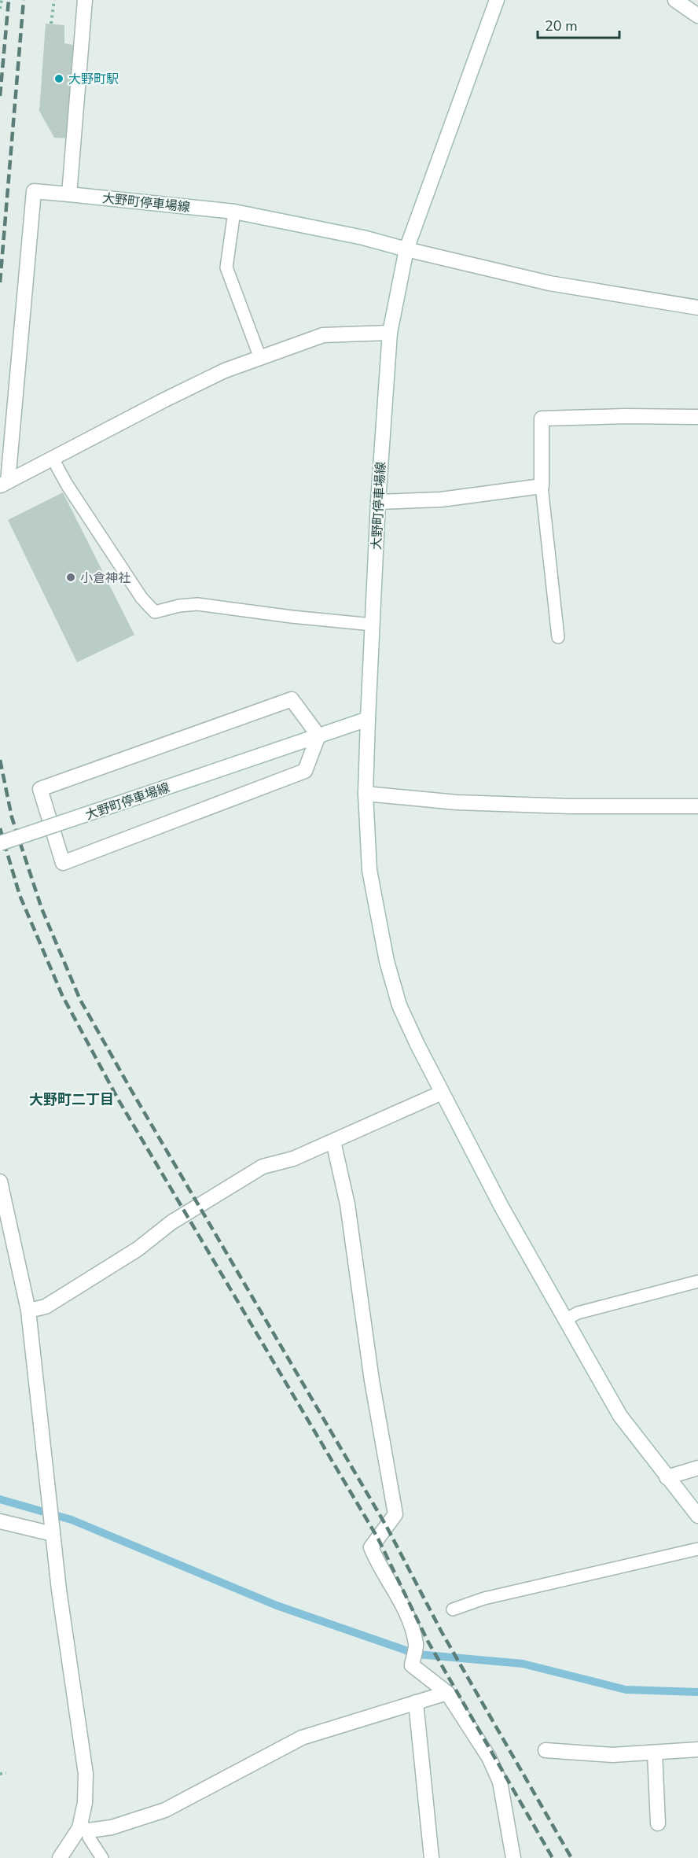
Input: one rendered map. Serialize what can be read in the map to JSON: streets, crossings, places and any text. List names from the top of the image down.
{
  "streets": {
    "street": ["大野町停車場線"]
  },
  "districts": ["大野町二丁目"],
  "places": ["大野町駅", "小倉神社"],
  "scale_bar": "20 m"
}
